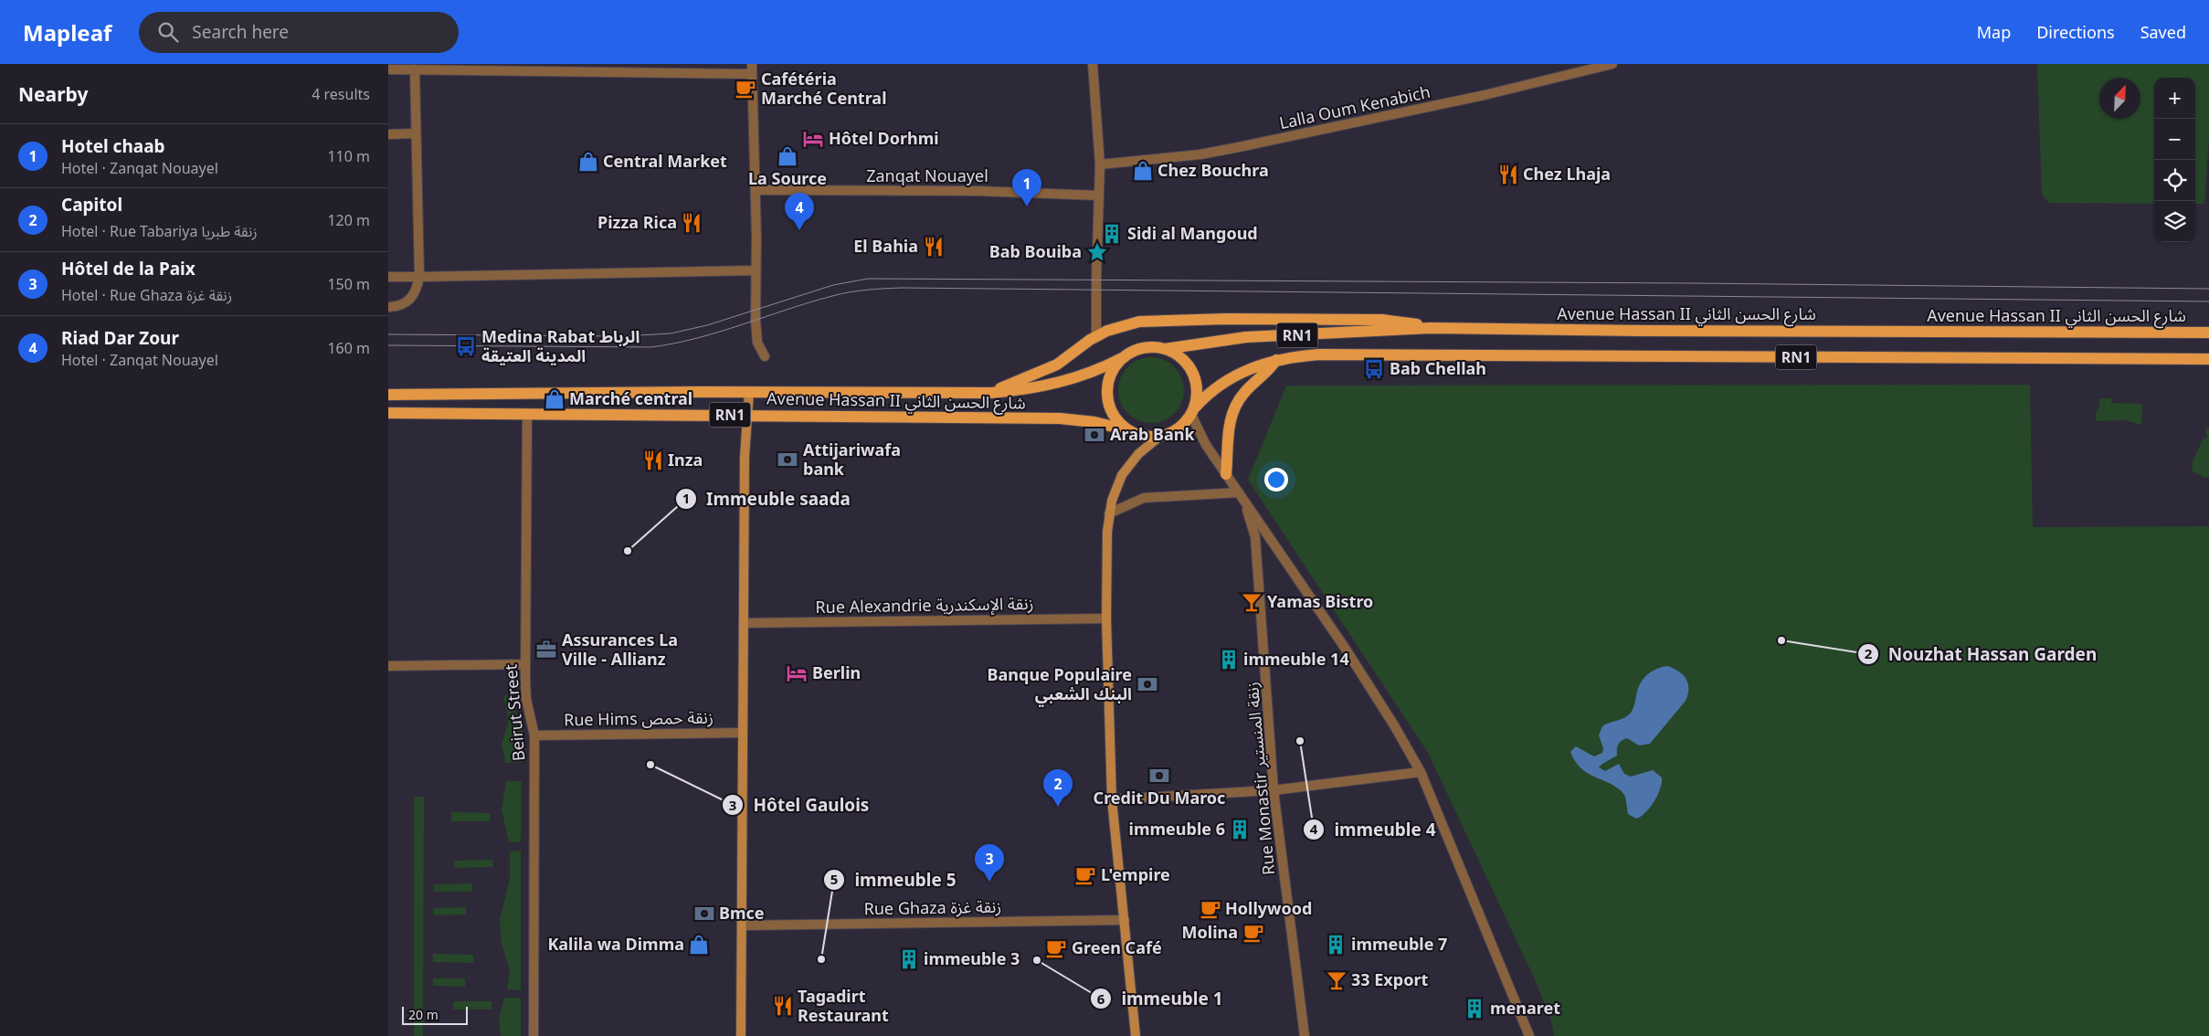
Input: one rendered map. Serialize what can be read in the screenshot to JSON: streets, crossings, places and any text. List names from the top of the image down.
{
  "streets": {
    "main road": ["Avenue Hassan II شارع الحسن الثاني", "RN1"],
    "street": [
      "Lalla Oum Kenabich",
      "Zanqat Nouayel",
      "Rue Alexandrie زنقة الإسكندرية",
      "Beirut Street",
      "Rue Hims زنقة حمص",
      "Rue Monastir زنقة المنستير",
      "Rue Ghaza زنقة غزة"
    ]
  },
  "crossings": [
    ["Avenue Hassan II شارع الحسن الثاني", "RN1"],
    ["Avenue Hassan II شارع الحسن الثاني", "Beirut Street"],
    ["Beirut Street", "Rue Hims زنقة حمص"]
  ],
  "places": {
    "cafe": [
      "Cafétéria Marché Central",
      "L'empire",
      "Hollywood",
      "Molina",
      "Green Café"
    ],
    "hotel": ["Hôtel Dorhmi", "Berlin"],
    "shop": [
      "La Source",
      "Central Market",
      "Chez Bouchra",
      "Marché central",
      "Kalila wa Dimma"
    ],
    "restaurant": [
      "Chez Lhaja",
      "Pizza Rica",
      "El Bahia",
      "Inza",
      "Tagadirt Restaurant"
    ],
    "building": [
      "Sidi al Mangoud",
      "immeuble 14",
      "immeuble 6",
      "immeuble 7",
      "immeuble 3",
      "menaret"
    ],
    "place": ["Bab Bouiba"],
    "bus stop": ["Medina Rabat الرباط المدينة العتيقة", "Bab Chellah"],
    "bank": [
      "Arab Bank",
      "Attijariwafa bank",
      "Banque Populaire البنك الشعبي",
      "Credit Du Maroc",
      "Bmce"
    ],
    "other": [
      "Immeuble saada",
      "Nouzhat Hassan Garden",
      "immeuble 4",
      "Hôtel Gaulois",
      "immeuble 5",
      "immeuble 1"
    ],
    "bar": ["Yamas Bistro", "33 Export"],
    "office": ["Assurances La Ville - Allianz"]
  },
  "scale_bar": "20 m",
  "north": "top right",
  "page": {
    "header": "Mapleaf",
    "search": "Search here",
    "nav": ["Map", "Directions", "Saved"],
    "heading": ["Nearby", "4 results"],
    "map_buttons": ["+", "−"],
    "list": [
      {
        "mark": "1",
        "name": "Hotel chaab",
        "note": "Hotel · Zanqat Nouayel",
        "value": "110 m"
      },
      {
        "mark": "2",
        "name": "Capitol",
        "note": "Hotel · Rue Tabariya زنقة طبريا",
        "value": "120 m"
      },
      {
        "mark": "3",
        "name": "Hôtel de la Paix",
        "note": "Hotel · Rue Ghaza زنقة غزة",
        "value": "150 m"
      },
      {
        "mark": "4",
        "name": "Riad Dar Zour",
        "note": "Hotel · Zanqat Nouayel",
        "value": "160 m"
      }
    ],
    "pins": [
      "1",
      "4",
      "2",
      "3"
    ],
    "scale": "20 m"
  }
}
